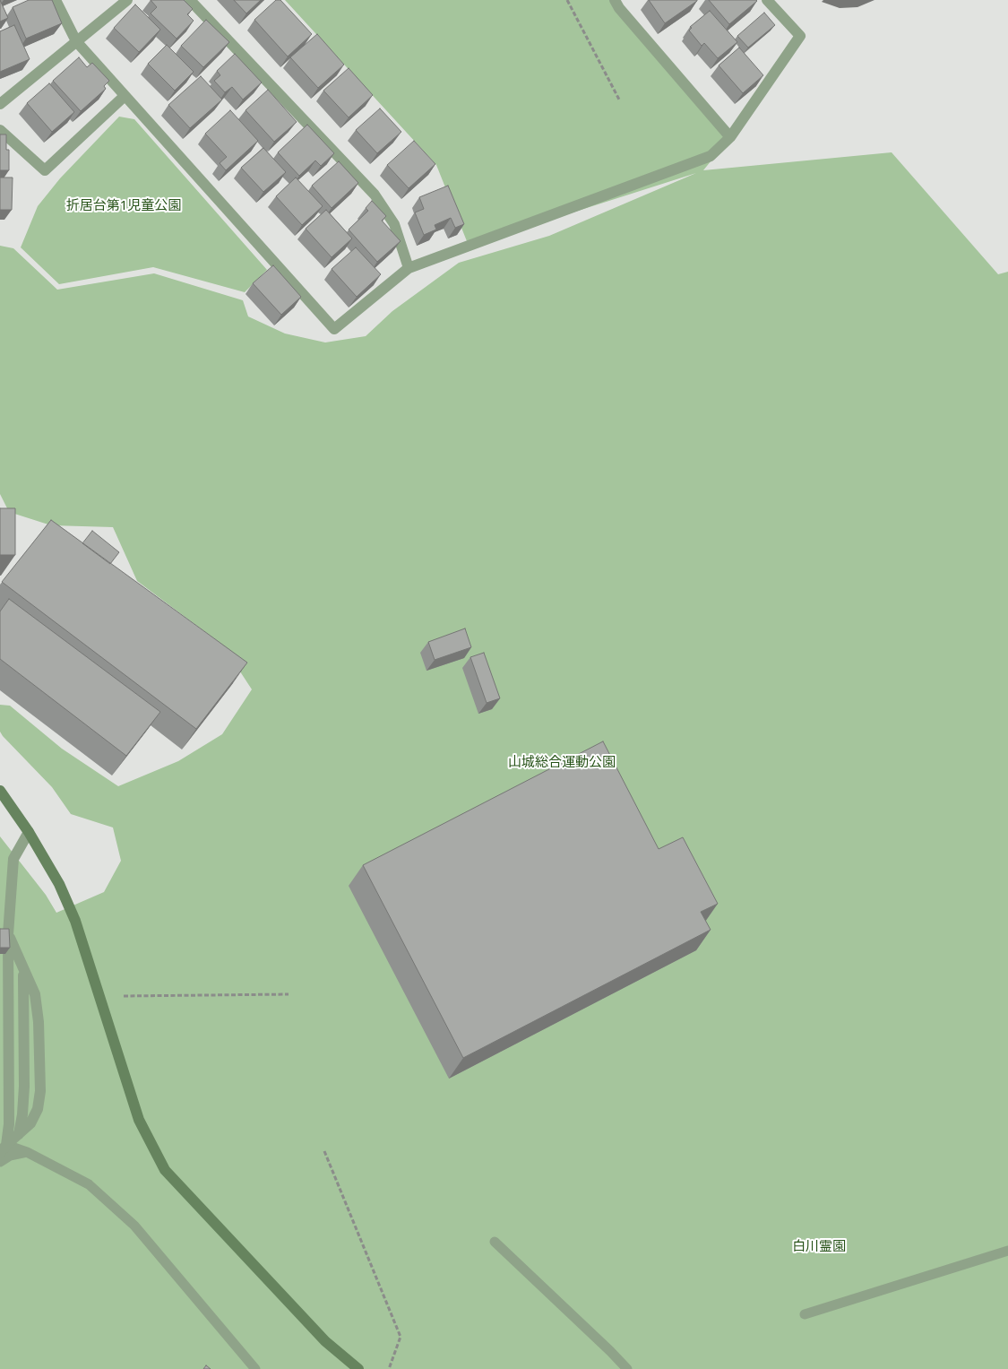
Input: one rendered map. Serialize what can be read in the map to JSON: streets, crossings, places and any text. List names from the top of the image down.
{
  "parks": ["折居台第1児童公園", "山城総合運動公園", "白川霊園"]
}
